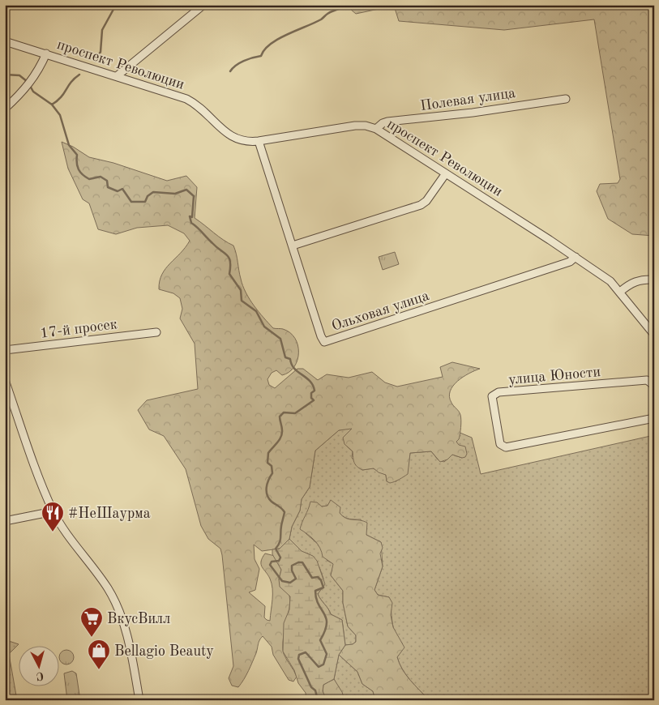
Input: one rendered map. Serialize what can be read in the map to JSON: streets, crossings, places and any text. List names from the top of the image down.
{
  "streets": {
    "street": [
      "проспект Революции",
      "Полевая улица",
      "Ольховая улица",
      "17-й просек",
      "улица Юности"
    ]
  },
  "crossings": [
    ["проспект Революции", "Полевая улица"],
    ["проспект Революции", "Ольховая улица"]
  ],
  "places": {
    "restaurant": ["#НеШаурма"],
    "supermarket": ["ВкусВилл"],
    "shop": ["Bellagio Beauty"]
  },
  "north": "bottom"
}
